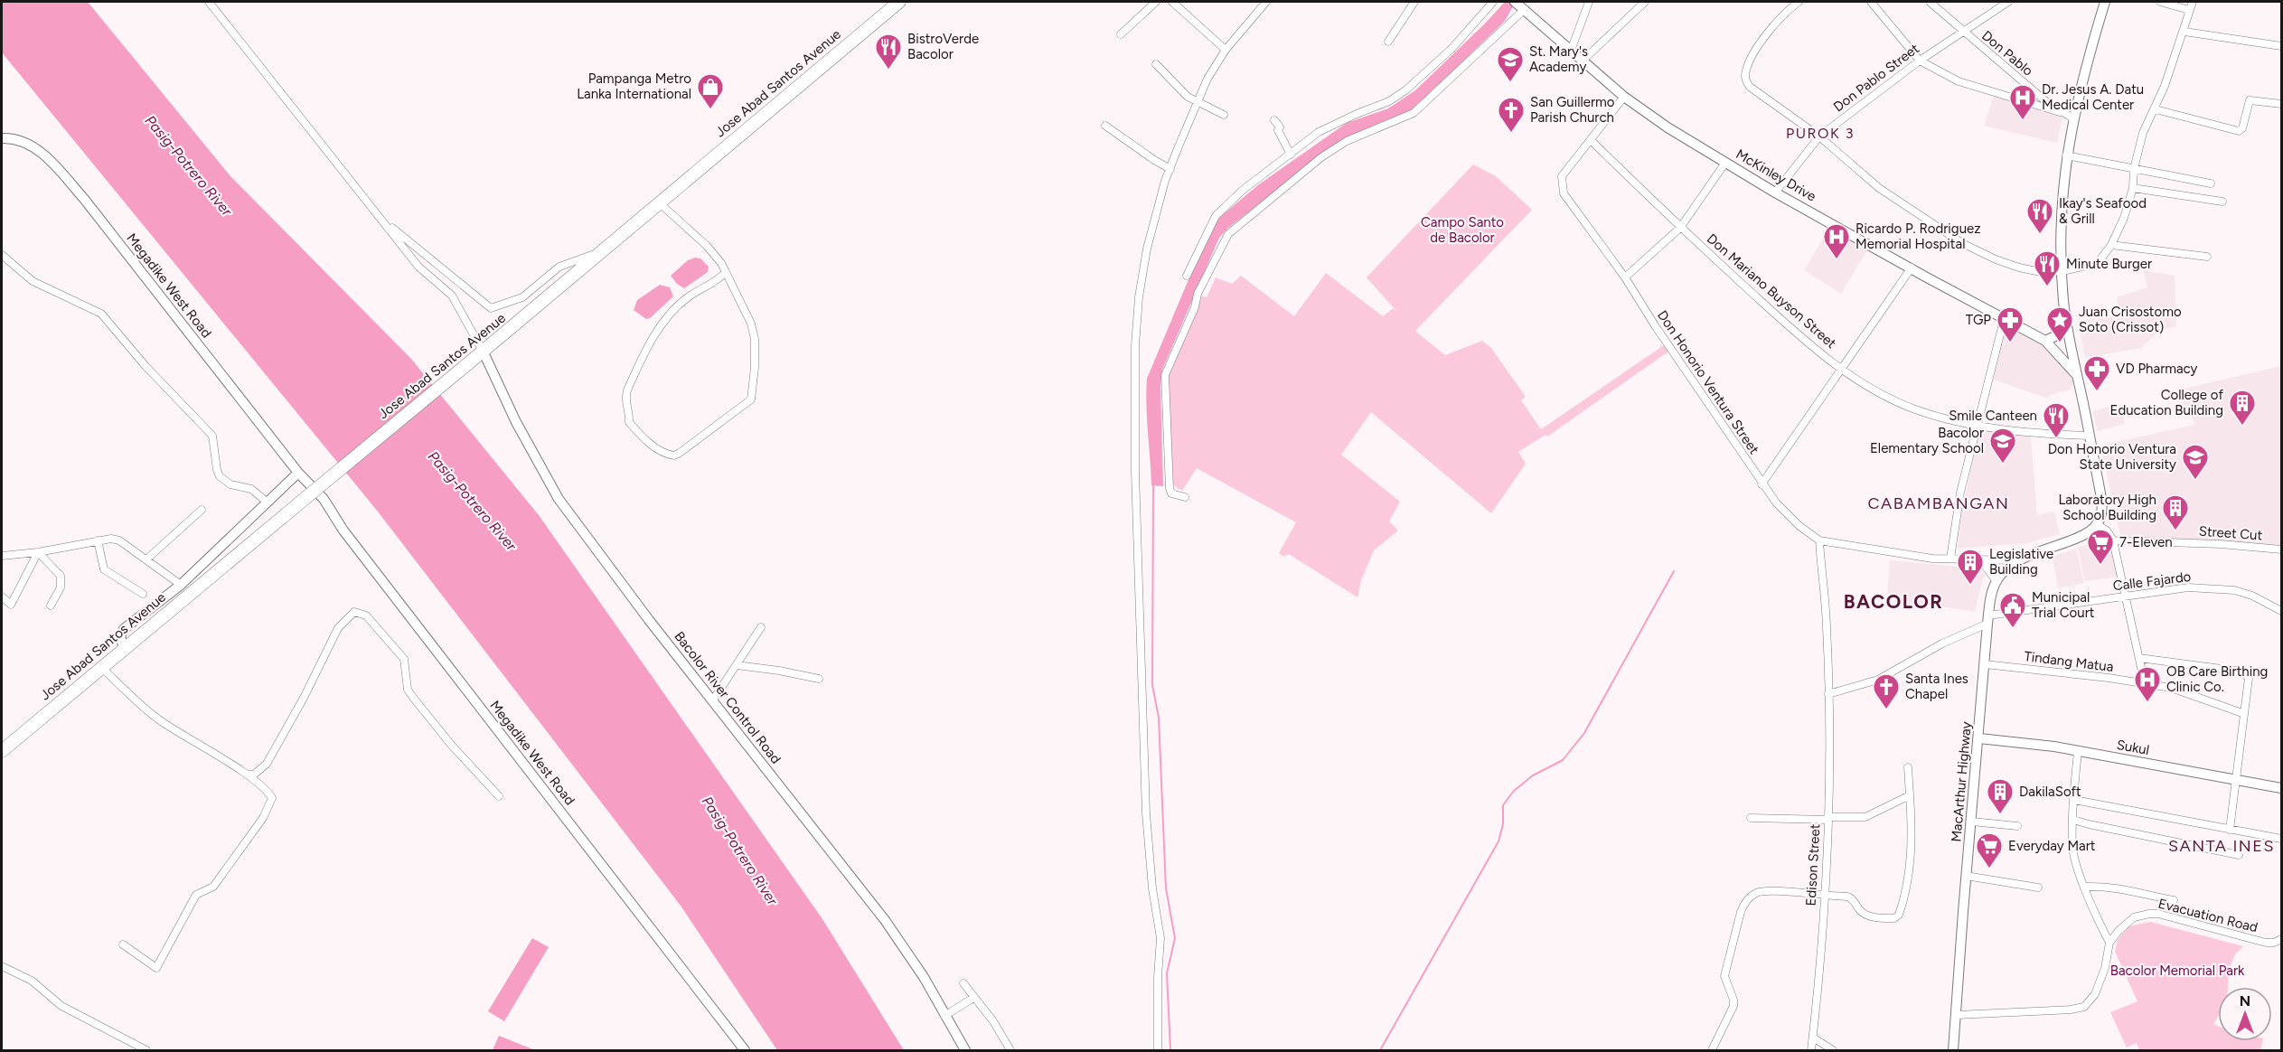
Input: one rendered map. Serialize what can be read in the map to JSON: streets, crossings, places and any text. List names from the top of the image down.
{
  "streets": {
    "highway": ["Jose Abad Santos Avenue"],
    "street": [
      "Don Pablo",
      "Don Pablo Street",
      "McKinley Drive",
      "Megadike West Road",
      "Don Mariano Buyson Street",
      "Don Honorio Ventura Street",
      "Street Cut",
      "Calle Fajardo",
      "Tindang Matua",
      "Bacolor River Control Road",
      "Sukul",
      "MacArthur Highway",
      "Edison Street",
      "Evacuation Road"
    ]
  },
  "crossings": [
    ["Don Pablo", "Don Pablo Street"],
    ["Don Pablo Street", "McKinley Drive"],
    ["Jose Abad Santos Avenue", "Bacolor River Control Road"],
    ["McKinley Drive", "Don Honorio Ventura Street"],
    ["Don Mariano Buyson Street", "Don Honorio Ventura Street"],
    ["Don Honorio Ventura Street", "MacArthur Highway"],
    ["Don Honorio Ventura Street", "Edison Street"],
    ["Calle Fajardo", "MacArthur Highway"],
    ["Tindang Matua", "MacArthur Highway"],
    ["Sukul", "MacArthur Highway"]
  ],
  "districts": [
    "PUROK 3",
    "CABAMBANGAN",
    "BACOLOR",
    "SANTA INES"
  ],
  "water": ["Pasig-Potrero River"],
  "parks": ["Campo Santo de Bacolor", "Bacolor Memorial Park"],
  "places": {
    "restaurant": [
      "BistroVerde Bacolor",
      "Ikay's Seafood & Grill",
      "Minute Burger",
      "Smile Canteen"
    ],
    "school or university": ["St. Mary's Academy", "Bacolor Elementary School", "Don Honorio Ventura State University"],
    "shop": ["Pampanga Metro Lanka International"],
    "hospital": ["Dr. Jesus A. Datu Medical Center", "Ricardo P. Rodriguez Memorial Hospital", "OB Care Birthing Clinic Co."],
    "church": ["San Guillermo Parish Church", "Santa Ines Chapel"],
    "pharmacy": ["TGP", "VD Pharmacy"],
    "place": ["Juan Crisostomo Soto (Crissot)"],
    "building": [
      "College of Education Building",
      "Laboratory High School Building",
      "Legislative Building",
      "DakilaSoft"
    ],
    "supermarket": ["7-Eleven", "Everyday Mart"],
    "public building": ["Municipal Trial Court"]
  },
  "north": "top"
}
